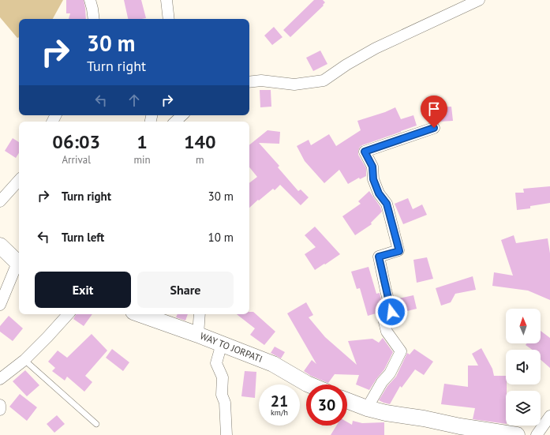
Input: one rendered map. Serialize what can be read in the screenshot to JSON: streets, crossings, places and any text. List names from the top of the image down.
{
  "streets": {
    "street": ["WAY TO JORPATI"]
  },
  "north": "top",
  "page": {
    "turn": ["30 m", "Turn right"],
    "eta": [
      "06:03",
      "Arrival",
      "1",
      "min",
      "140",
      "m"
    ],
    "list": [
      {
        "name": "Turn right",
        "value": "30 m"
      },
      {
        "name": "Turn left",
        "value": "10 m"
      }
    ],
    "buttons": ["Exit", "Share"],
    "speed": "21 km/h",
    "limit": "30"
  }
}
